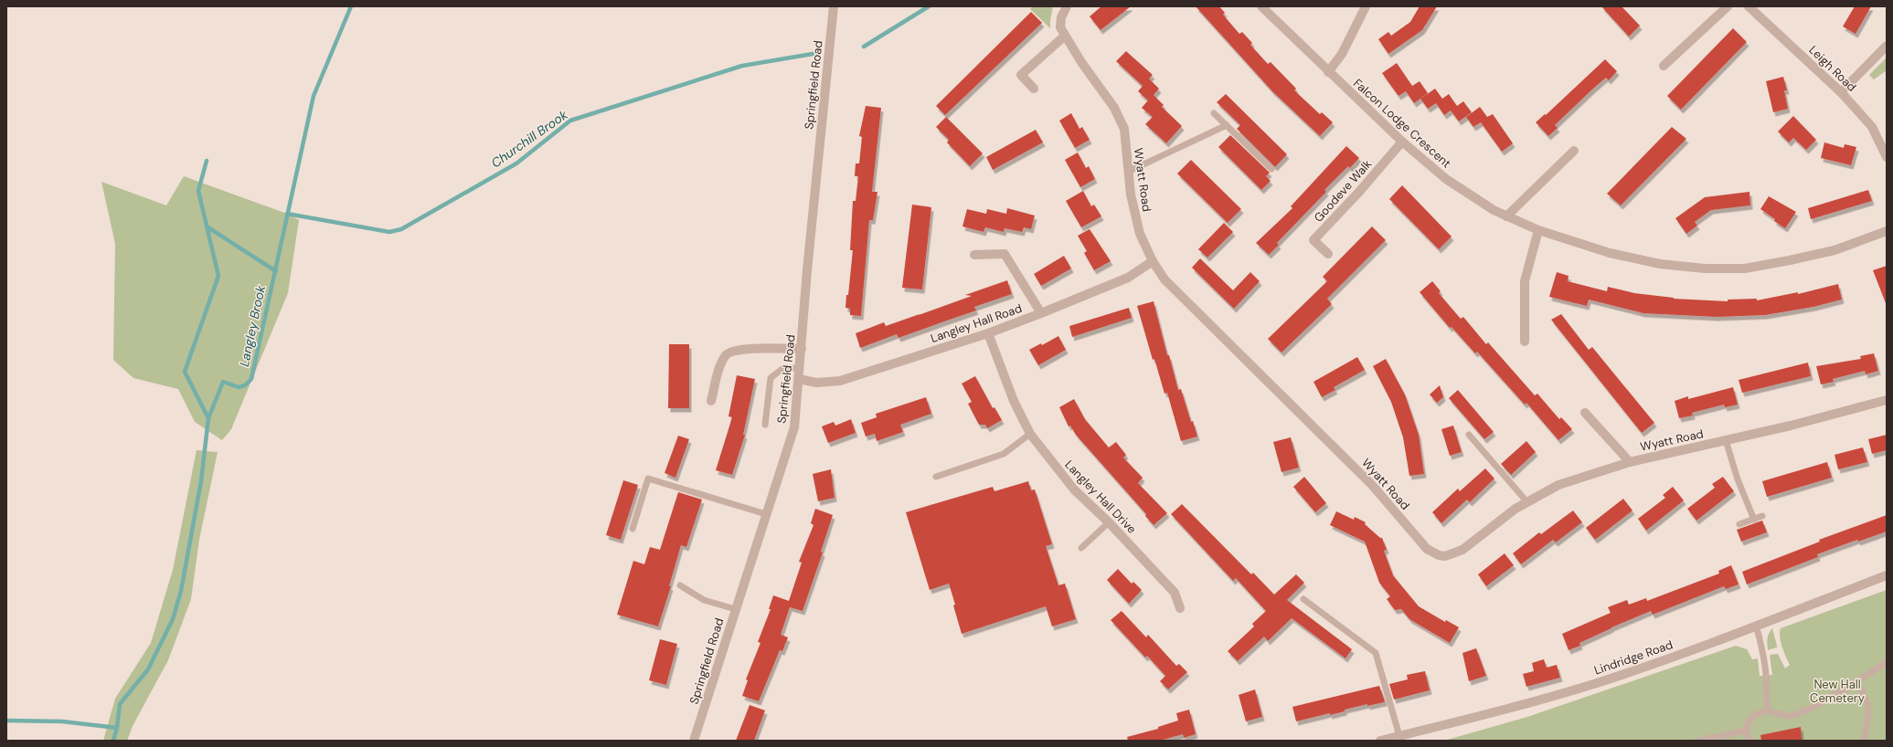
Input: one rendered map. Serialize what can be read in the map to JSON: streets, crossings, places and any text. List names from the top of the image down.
{
  "streets": {
    "street": [
      "Leigh Road",
      "Springfield Road",
      "Falcon Lodge Crescent",
      "Wyatt Road",
      "Goodeve Walk",
      "Langley Hall Road",
      "Langley Hall Drive",
      "Lindridge Road"
    ]
  },
  "crossings": [
    ["Springfield Road", "Langley Hall Road"],
    ["Falcon Lodge Crescent", "Goodeve Walk"],
    ["Wyatt Road", "Langley Hall Road"],
    ["Langley Hall Road", "Langley Hall Drive"]
  ],
  "water": ["Churchill Brook", "Langley Brook"],
  "parks": ["New Hall Cemetery"]
}
